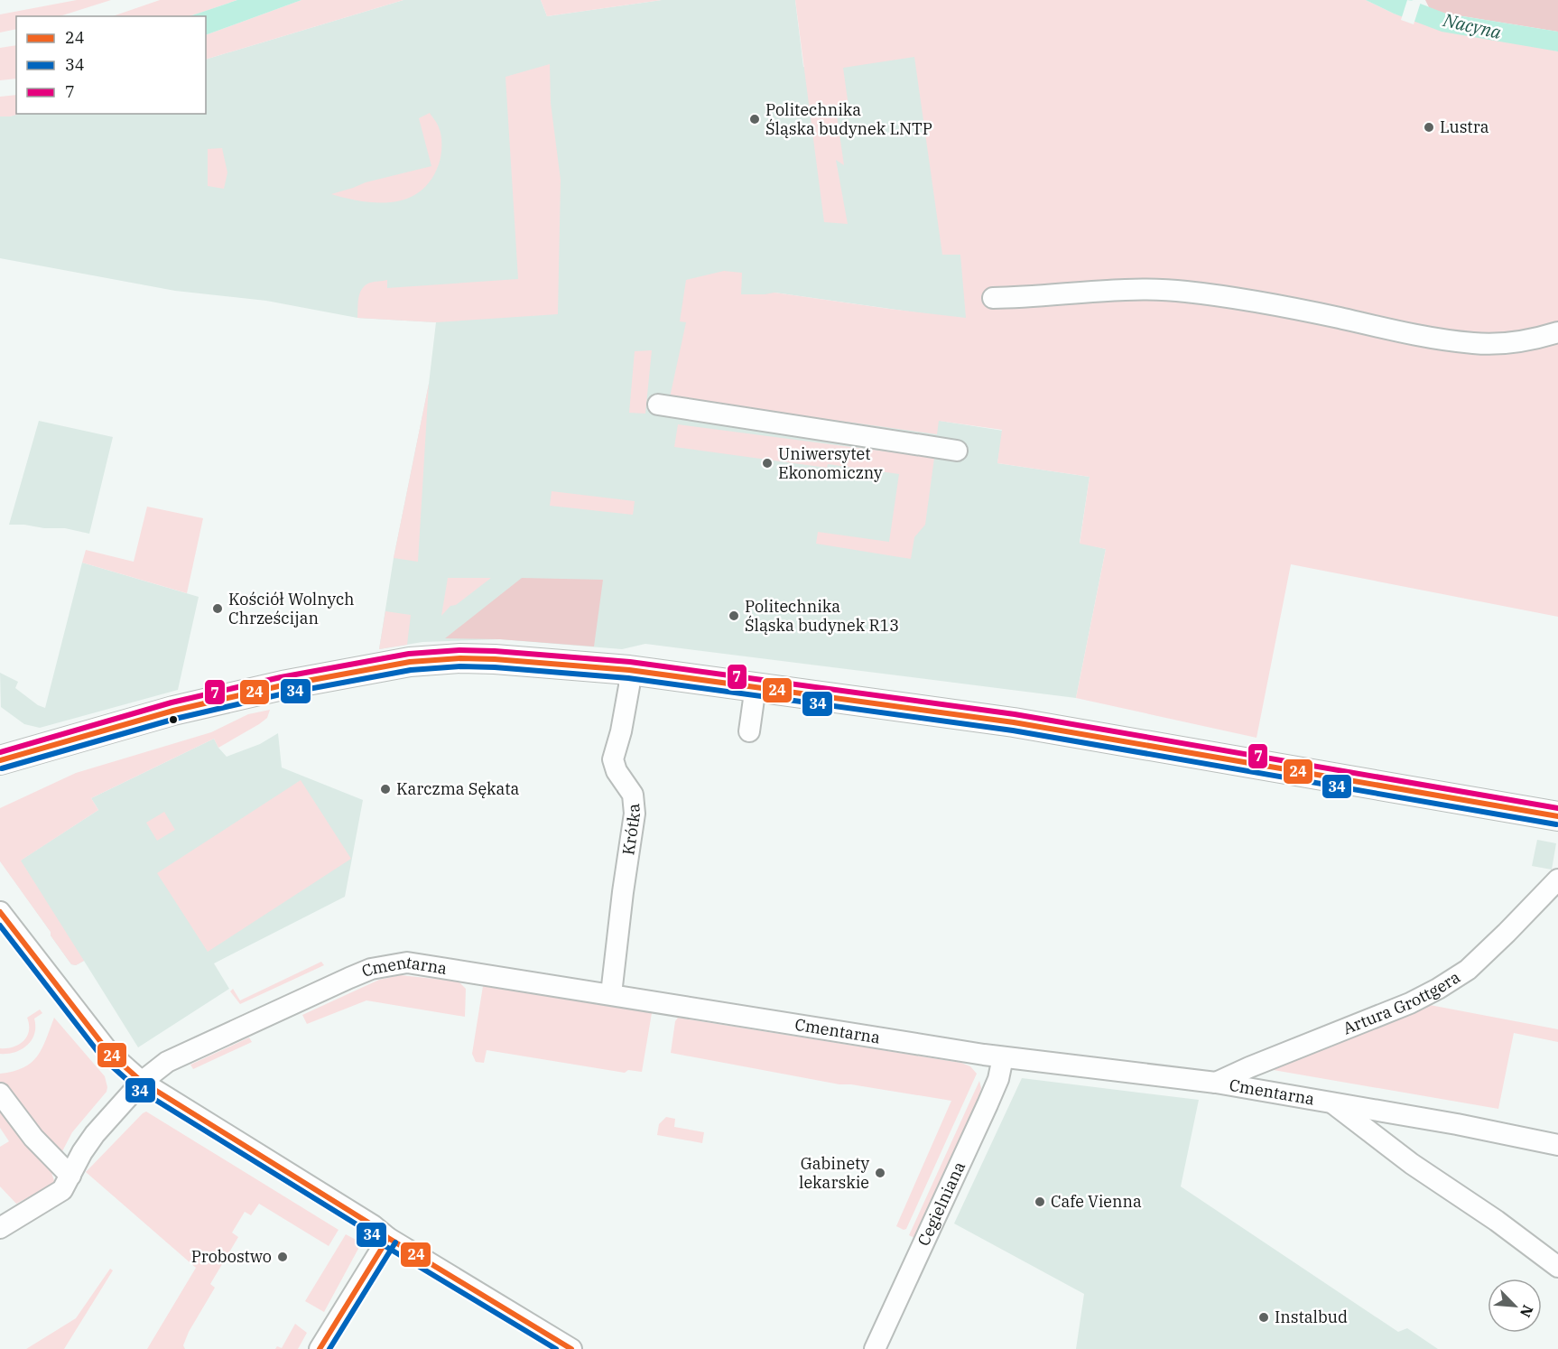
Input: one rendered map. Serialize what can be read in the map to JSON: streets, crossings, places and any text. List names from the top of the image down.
{
  "streets": {
    "street": [
      "Krótka",
      "Cmentarna",
      "Artura Grottgera",
      "Cegielniana"
    ]
  },
  "crossings": [
    ["Krótka", "Cmentarna"],
    ["Cmentarna", "Artura Grottgera"],
    ["Cmentarna", "Cegielniana"]
  ],
  "water": ["Nacyna"],
  "places": [
    "Politechnika Śląska budynek LNTP",
    "Lustra",
    "Uniwersytet Ekonomiczny",
    "Kościół Wolnych Chrześcijan",
    "Politechnika Śląska budynek R13",
    "Karczma Sękata",
    "Gabinety lekarskie",
    "Cafe Vienna",
    "Probostwo",
    "Instalbud"
  ],
  "lines": ["transit line 7", "transit line 24", "transit line 34"],
  "legend": ["24", "34", "7"],
  "north": "bottom right"
}
